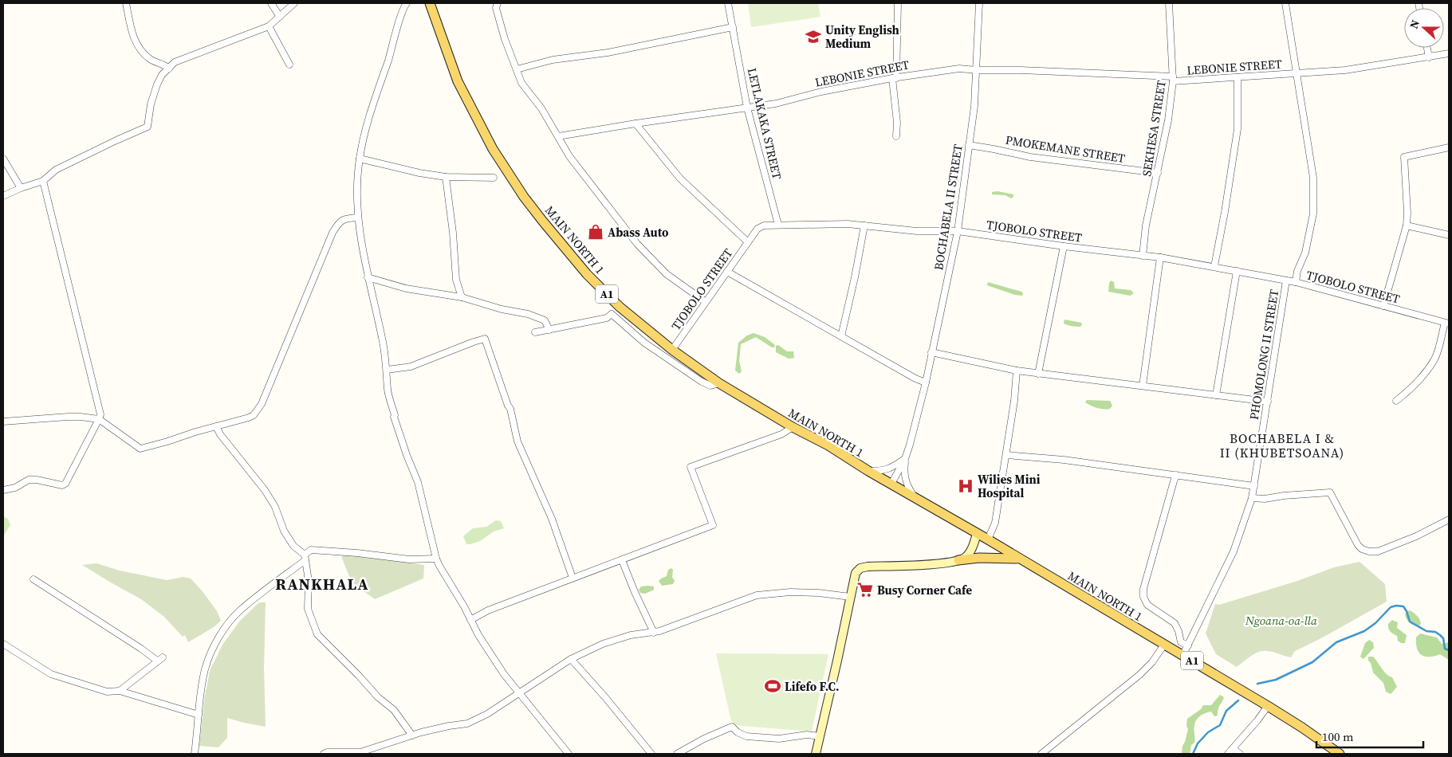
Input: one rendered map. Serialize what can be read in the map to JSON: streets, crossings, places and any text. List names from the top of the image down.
{
  "streets": {
    "main road": ["MAIN NORTH 1", "A1"],
    "street": [
      "LEBONIE STREET",
      "LETLAKAKA STREET",
      "SEKHESA STREET",
      "PMOKEMANE STREET",
      "BOCHABELA II STREET",
      "TJOBOLO STREET",
      "PHOMOLONG II STREET"
    ]
  },
  "crossings": [
    ["LEBONIE STREET", "LETLAKAKA STREET"],
    ["LEBONIE STREET", "SEKHESA STREET"],
    ["LEBONIE STREET", "BOCHABELA II STREET"],
    ["LEBONIE STREET", "PHOMOLONG II STREET"],
    ["LETLAKAKA STREET", "TJOBOLO STREET"],
    ["SEKHESA STREET", "PMOKEMANE STREET"],
    ["SEKHESA STREET", "TJOBOLO STREET"],
    ["PMOKEMANE STREET", "BOCHABELA II STREET"],
    ["BOCHABELA II STREET", "TJOBOLO STREET"],
    ["BOCHABELA II STREET", "MAIN NORTH 1"],
    ["TJOBOLO STREET", "MAIN NORTH 1"],
    ["TJOBOLO STREET", "PHOMOLONG II STREET"],
    ["MAIN NORTH 1", "PHOMOLONG II STREET"]
  ],
  "districts": ["BOCHABELA I & II (KHUBETSOANA)", "RANKHALA"],
  "parks": ["Ngoana-oa-lla"],
  "places": {
    "school or university": ["Unity English Medium"],
    "shop": ["Abass Auto"],
    "hospital": ["Wilies Mini Hospital"],
    "supermarket": ["Busy Corner Cafe"],
    "sports": ["Lifefo F.C."]
  },
  "scale_bar": "100 m",
  "north": "left"
}
